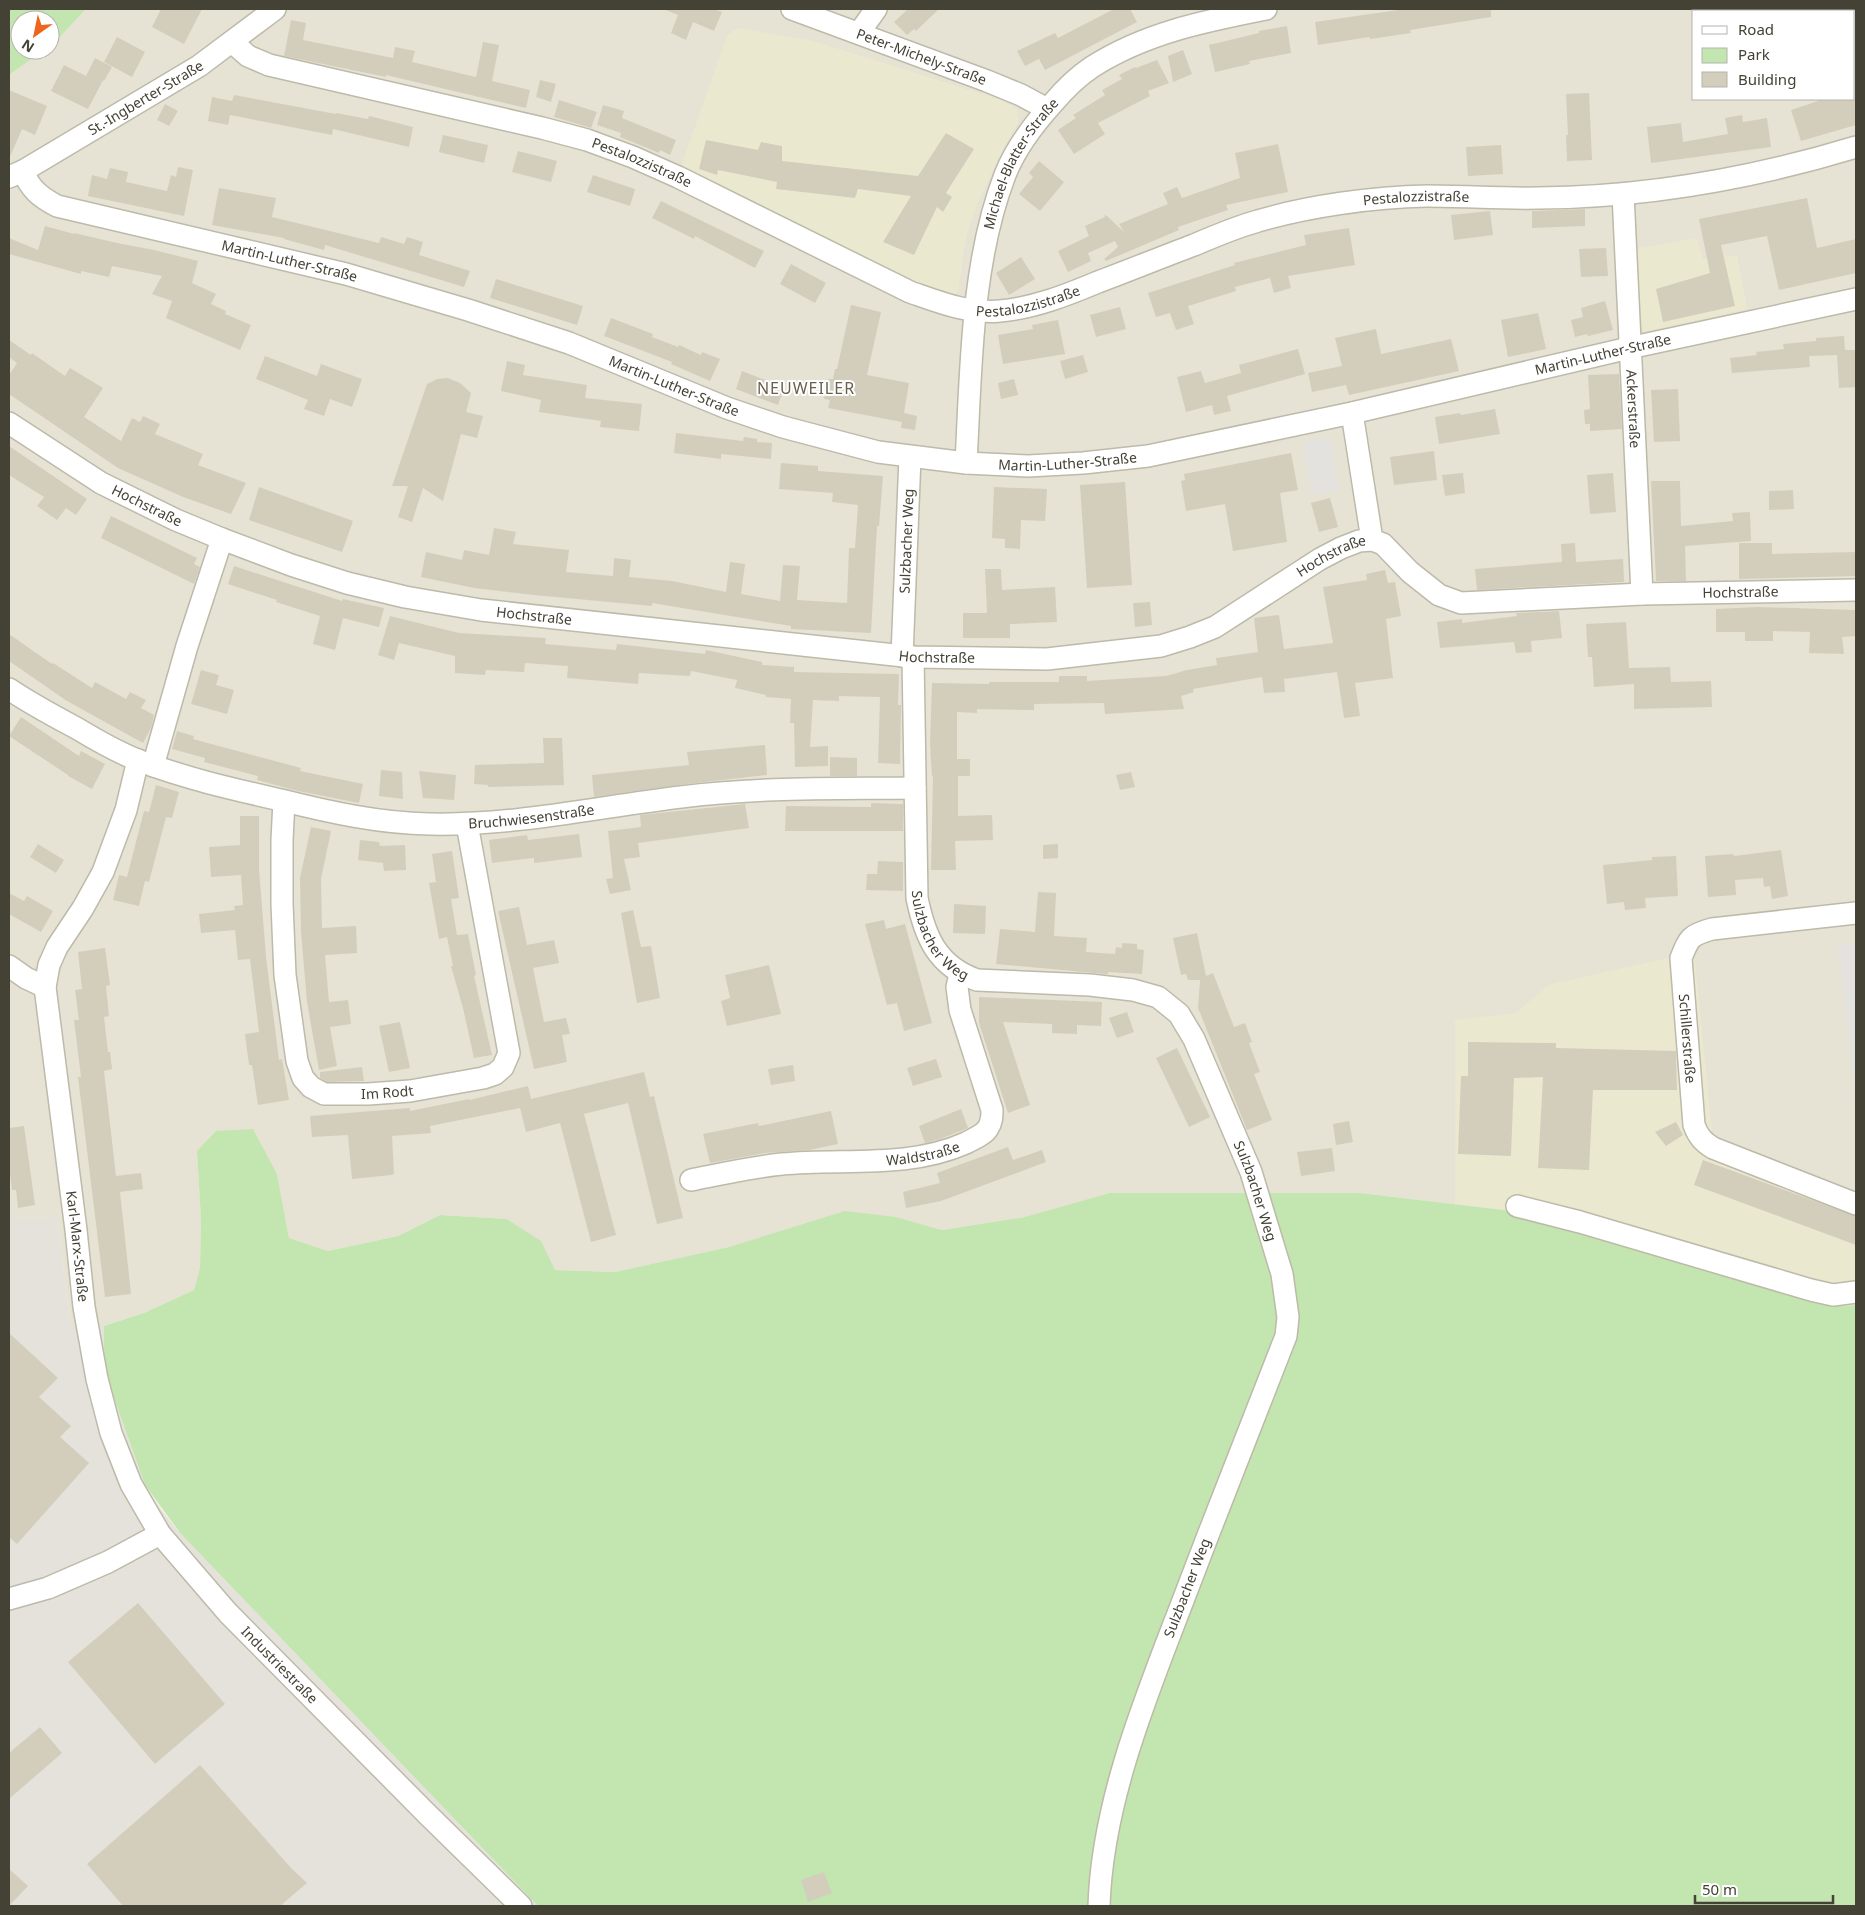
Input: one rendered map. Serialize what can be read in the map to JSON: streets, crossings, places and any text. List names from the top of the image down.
{
  "streets": {
    "street": [
      "Peter-Michely-Straße",
      "St.-Ingberter-Straße",
      "Pestalozzistraße",
      "Michael-Blatter-Straße",
      "Martin-Luther-Straße",
      "Ackerstraße",
      "Hochstraße",
      "Sulzbacher Weg",
      "Bruchwiesenstraße",
      "Schillerstraße",
      "Im Rodt",
      "Waldstraße",
      "Karl-Marx-Straße",
      "Industriestraße"
    ]
  },
  "crossings": [
    ["Peter-Michely-Straße", "Michael-Blatter-Straße"],
    ["St.-Ingberter-Straße", "Pestalozzistraße"],
    ["St.-Ingberter-Straße", "Martin-Luther-Straße"],
    ["Pestalozzistraße", "Michael-Blatter-Straße"],
    ["Pestalozzistraße", "Ackerstraße"],
    ["Michael-Blatter-Straße", "Martin-Luther-Straße"],
    ["Martin-Luther-Straße", "Ackerstraße"],
    ["Martin-Luther-Straße", "Sulzbacher Weg"],
    ["Ackerstraße", "Hochstraße"],
    ["Hochstraße", "Sulzbacher Weg"],
    ["Sulzbacher Weg", "Bruchwiesenstraße"],
    ["Sulzbacher Weg", "Waldstraße"],
    ["Bruchwiesenstraße", "Im Rodt"],
    ["Karl-Marx-Straße", "Industriestraße"]
  ],
  "districts": ["NEUWEILER"],
  "legend": ["Road", "Park", "Building"],
  "scale_bar": "50 m",
  "north": "bottom left"
}
